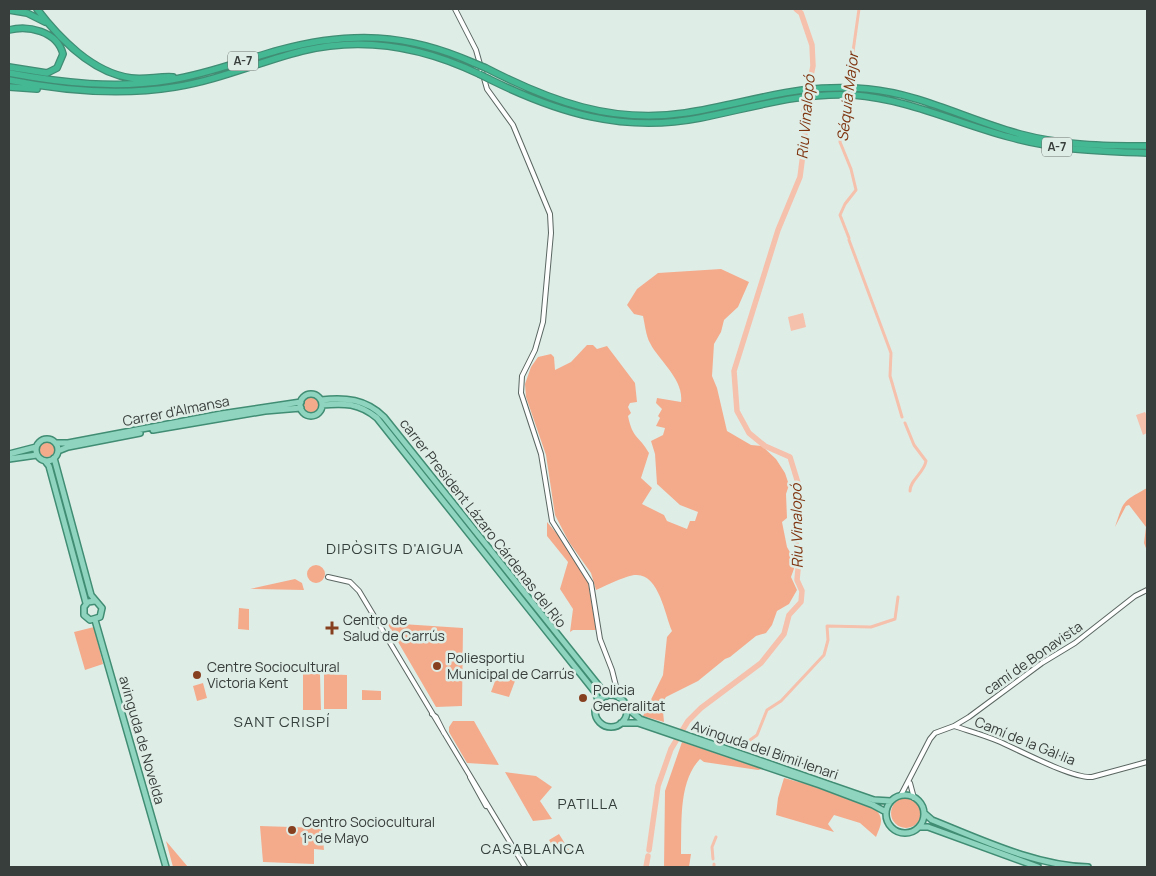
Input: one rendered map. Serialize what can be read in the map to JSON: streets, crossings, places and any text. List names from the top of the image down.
{
  "streets": {
    "highway": ["A-7"],
    "main road": [
      "Carrer d'Almansa",
      "carrer President Lázaro Cárdenas del Río",
      "avinguda de Novelda",
      "Avinguda del Bimil·lenari"
    ],
    "street": ["camí de Bonavista", "Camí de la Gàl·lia"]
  },
  "crossings": [
    ["Carrer d'Almansa", "carrer President Lázaro Cárdenas del Río"],
    ["carrer President Lázaro Cárdenas del Río", "Avinguda del Bimil·lenari"],
    ["camí de Bonavista", "Camí de la Gàl·lia"]
  ],
  "districts": [
    "DIPÒSITS D'AIGUA",
    "SANT CRISPÍ",
    "PATILLA",
    "CASABLANCA"
  ],
  "water": ["Séquia Major", "Riu Vinalopó"],
  "places": {
    "health": ["Centro de Salud de Carrús"],
    "other": [
      "Poliesportiu Municipal de Carrús",
      "Centre Sociocultural Victoria Kent",
      "Policia Generalitat",
      "Centro Sociocultural 1º de Mayo"
    ]
  }
}
